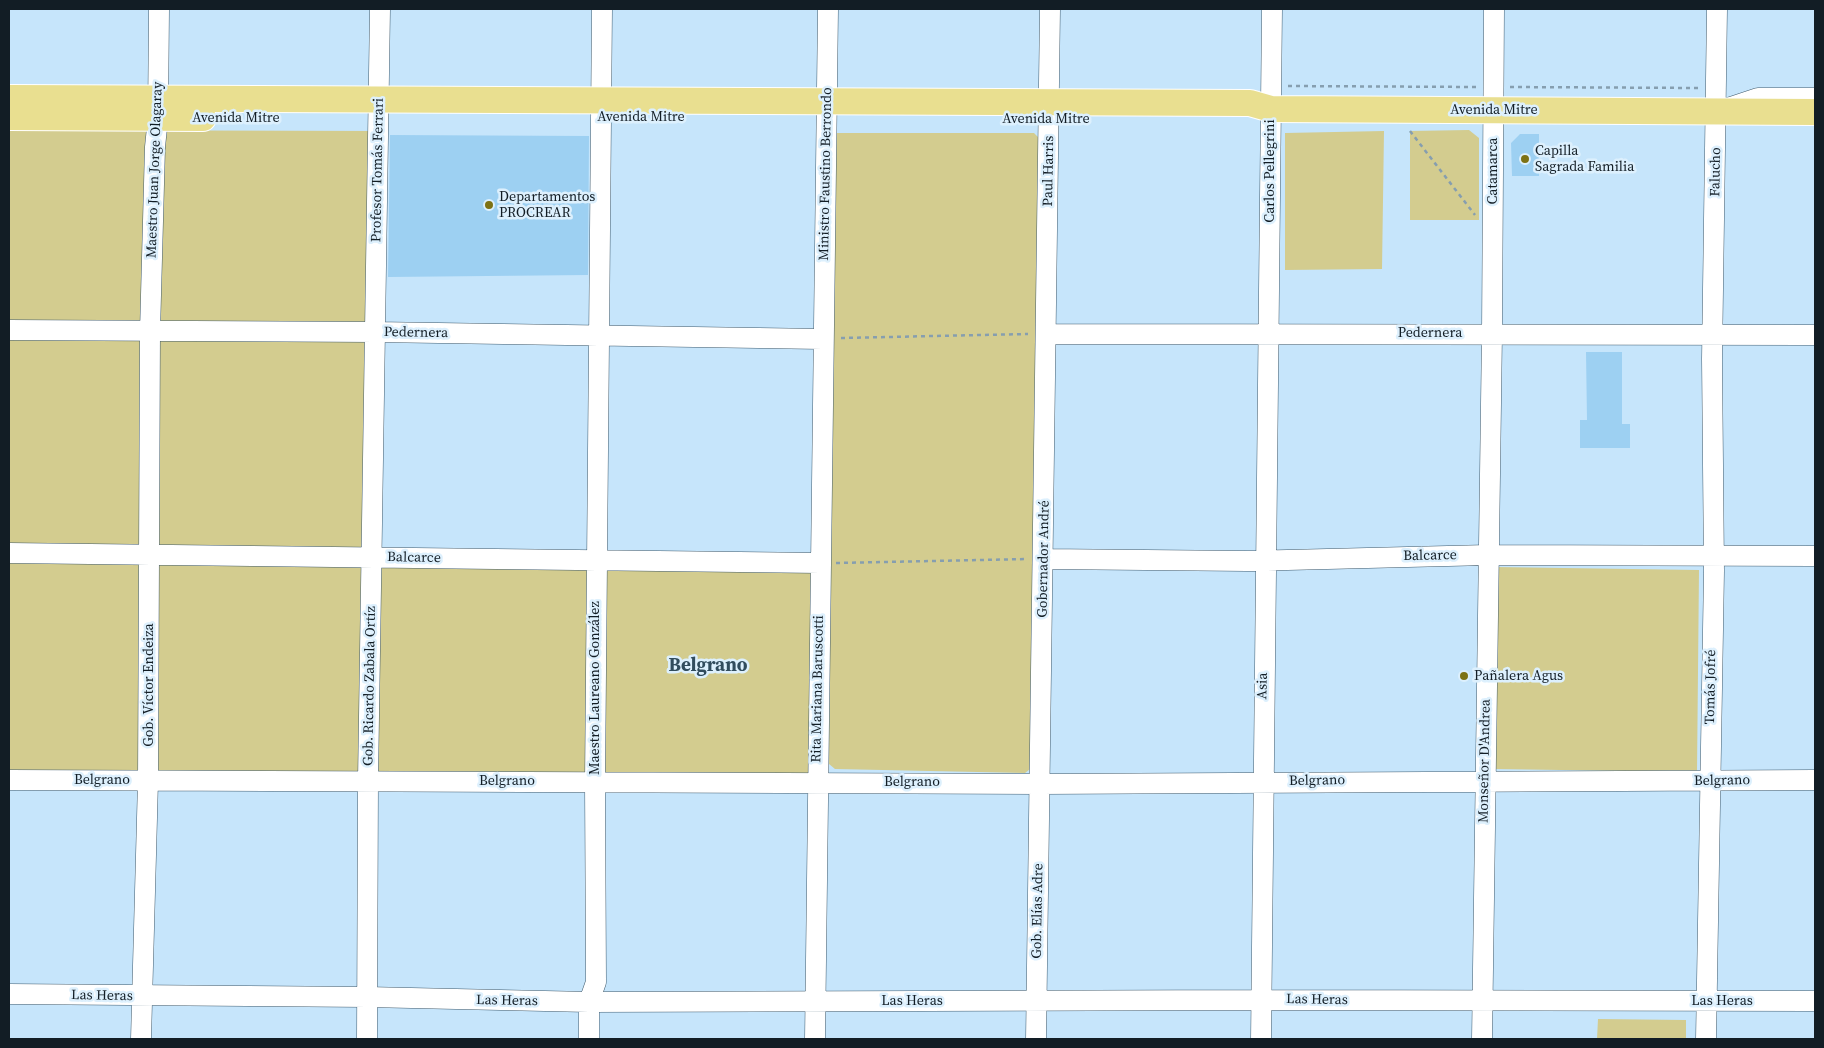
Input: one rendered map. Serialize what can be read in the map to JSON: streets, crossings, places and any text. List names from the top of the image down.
{
  "streets": {
    "main road": ["Avenida Mitre"],
    "street": [
      "Maestro Juan Jorge Olagaray",
      "Profesor Tomás Ferrari",
      "Paul Harris",
      "Carlos Pellegrini",
      "Catamarca",
      "Falucho",
      "Ministro Faustino Berrondo",
      "Pedernera",
      "Balcarce",
      "Gobernador André",
      "Gob. Víctor Endeiza",
      "Gob. Ricardo Zabala Ortíz",
      "Asia",
      "Tomás Jofré",
      "Maestro Laureano González",
      "Rita Mariana Baruscotti",
      "Monseñor D'Andrea",
      "Belgrano",
      "Gob. Elías Adre",
      "Las Heras"
    ]
  },
  "crossings": [
    ["Avenida Mitre", "Maestro Juan Jorge Olagaray"],
    ["Avenida Mitre", "Profesor Tomás Ferrari"],
    ["Avenida Mitre", "Paul Harris"],
    ["Avenida Mitre", "Carlos Pellegrini"],
    ["Avenida Mitre", "Catamarca"],
    ["Avenida Mitre", "Falucho"],
    ["Avenida Mitre", "Ministro Faustino Berrondo"],
    ["Avenida Mitre", "Maestro Laureano González"],
    ["Maestro Juan Jorge Olagaray", "Pedernera"],
    ["Maestro Juan Jorge Olagaray", "Gob. Víctor Endeiza"],
    ["Profesor Tomás Ferrari", "Pedernera"],
    ["Profesor Tomás Ferrari", "Gob. Ricardo Zabala Ortíz"],
    ["Paul Harris", "Pedernera"],
    ["Paul Harris", "Gobernador André"],
    ["Carlos Pellegrini", "Pedernera"],
    ["Carlos Pellegrini", "Asia"],
    ["Catamarca", "Pedernera"],
    ["Catamarca", "Monseñor D'Andrea"],
    ["Falucho", "Pedernera"],
    ["Falucho", "Tomás Jofré"],
    ["Ministro Faustino Berrondo", "Pedernera"],
    ["Ministro Faustino Berrondo", "Rita Mariana Baruscotti"],
    ["Pedernera", "Gobernador André"],
    ["Pedernera", "Gob. Víctor Endeiza"],
    ["Pedernera", "Gob. Ricardo Zabala Ortíz"],
    ["Pedernera", "Asia"],
    ["Pedernera", "Tomás Jofré"],
    ["Pedernera", "Maestro Laureano González"],
    ["Pedernera", "Rita Mariana Baruscotti"],
    ["Pedernera", "Monseñor D'Andrea"],
    ["Balcarce", "Gobernador André"],
    ["Balcarce", "Gob. Víctor Endeiza"],
    ["Balcarce", "Gob. Ricardo Zabala Ortíz"],
    ["Balcarce", "Asia"],
    ["Balcarce", "Tomás Jofré"],
    ["Balcarce", "Maestro Laureano González"],
    ["Balcarce", "Rita Mariana Baruscotti"],
    ["Balcarce", "Monseñor D'Andrea"],
    ["Gobernador André", "Belgrano"],
    ["Gobernador André", "Gob. Elías Adre"],
    ["Gob. Víctor Endeiza", "Belgrano"],
    ["Gob. Víctor Endeiza", "Las Heras"],
    ["Gob. Ricardo Zabala Ortíz", "Belgrano"],
    ["Gob. Ricardo Zabala Ortíz", "Las Heras"],
    ["Asia", "Belgrano"],
    ["Asia", "Las Heras"],
    ["Tomás Jofré", "Belgrano"],
    ["Tomás Jofré", "Las Heras"],
    ["Maestro Laureano González", "Belgrano"],
    ["Maestro Laureano González", "Las Heras"],
    ["Rita Mariana Baruscotti", "Belgrano"],
    ["Rita Mariana Baruscotti", "Las Heras"],
    ["Monseñor D'Andrea", "Belgrano"],
    ["Monseñor D'Andrea", "Las Heras"],
    ["Belgrano", "Gob. Elías Adre"],
    ["Gob. Elías Adre", "Las Heras"]
  ],
  "districts": ["Belgrano"],
  "places": ["Capilla Sagrada Familia", "Departamentos PROCREAR", "Pañalera Agus"]
}
